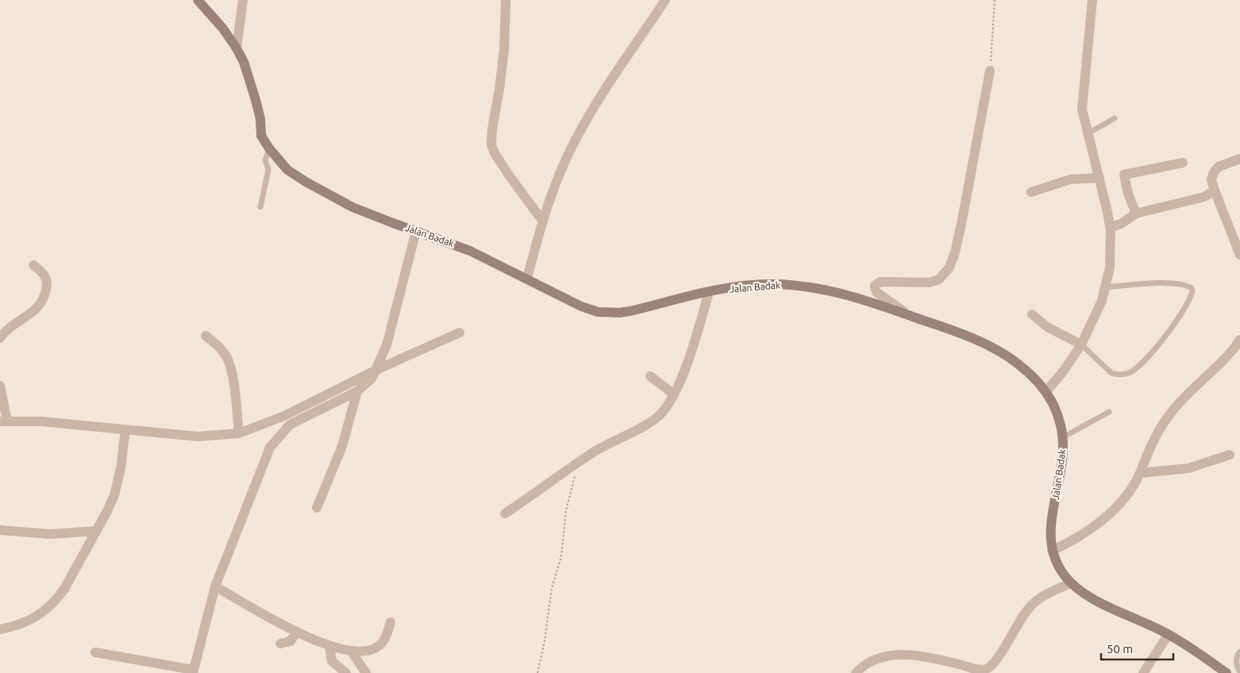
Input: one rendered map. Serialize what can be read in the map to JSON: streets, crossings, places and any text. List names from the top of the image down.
{
  "streets": {
    "street": ["Jalan Badak"]
  },
  "scale_bar": "50 m"
}
